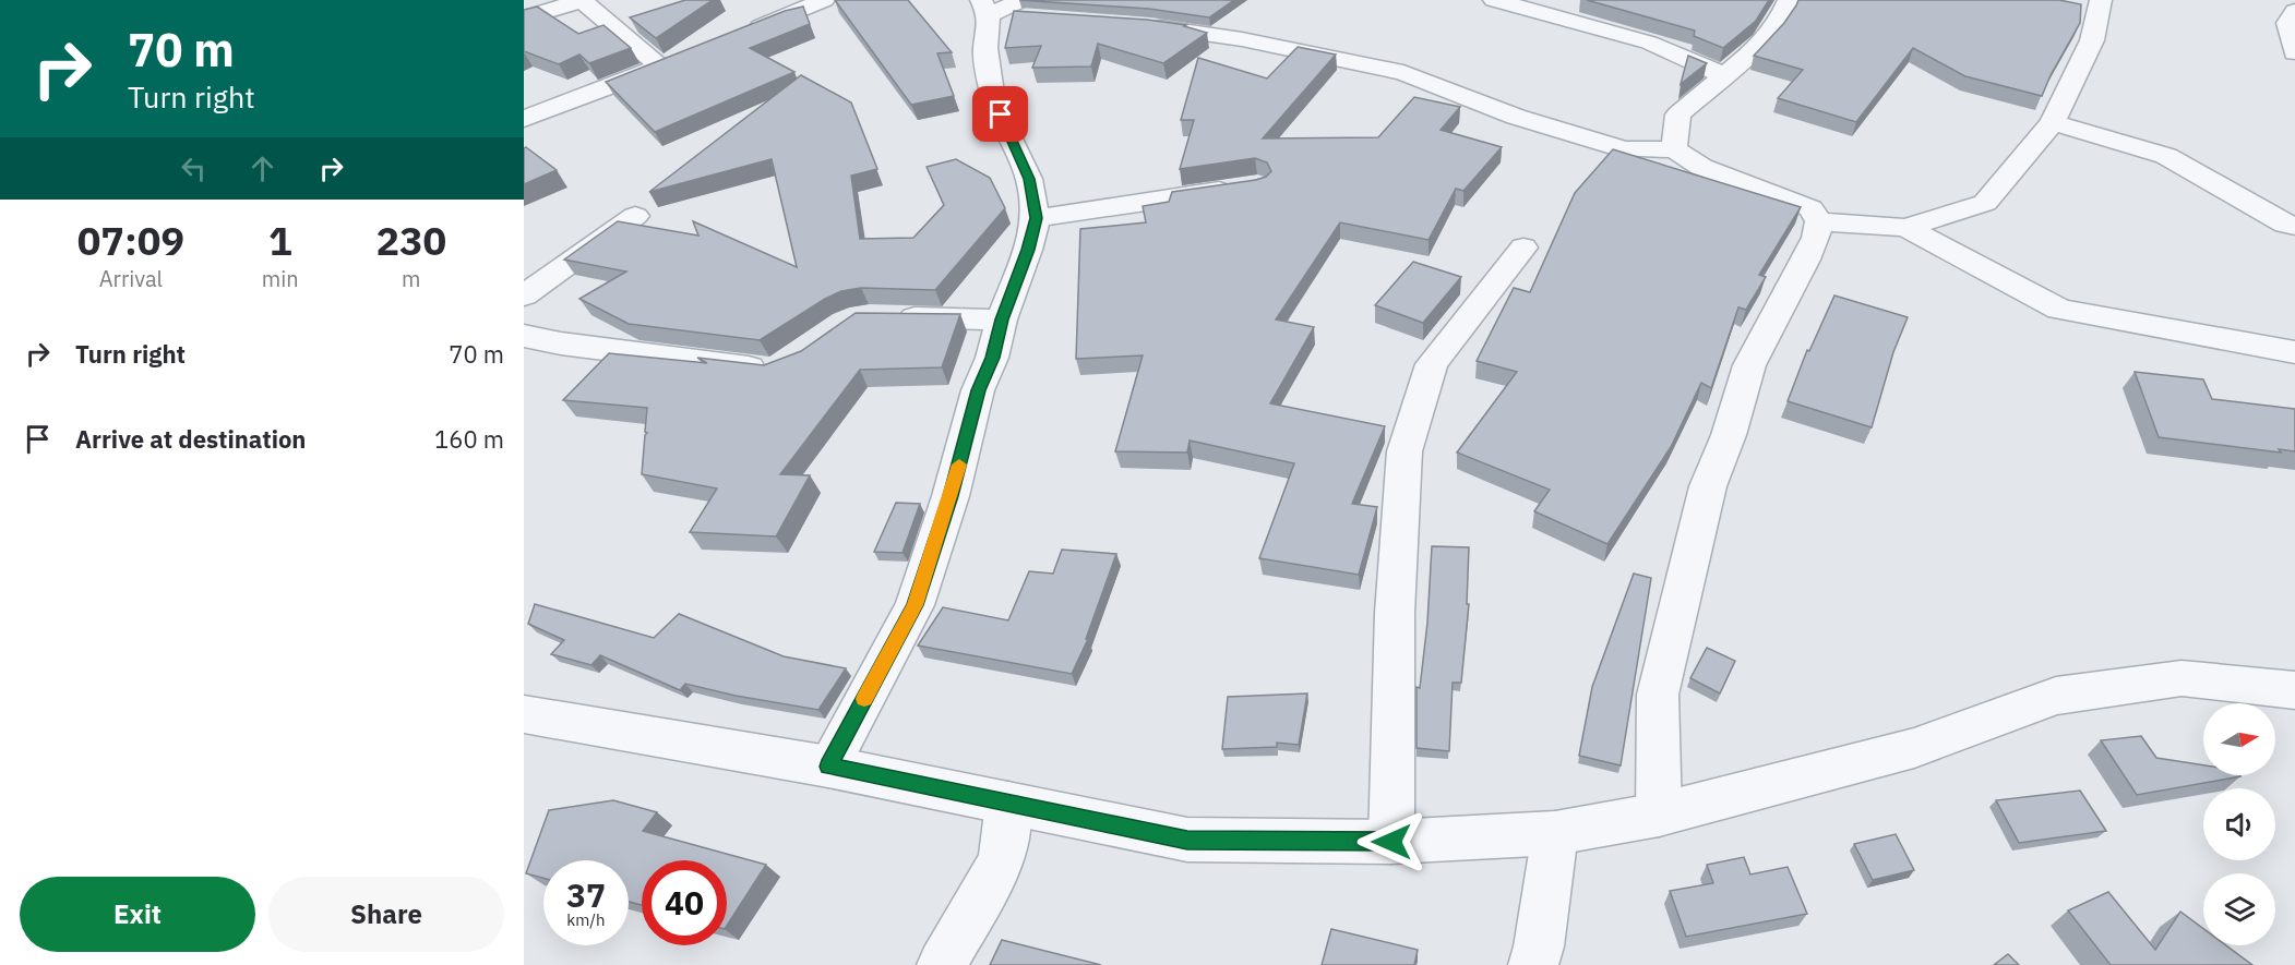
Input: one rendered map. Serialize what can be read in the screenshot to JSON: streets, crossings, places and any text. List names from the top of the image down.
{
  "north": "right",
  "page": {
    "turn": ["70 m", "Turn right"],
    "eta": [
      "07:09",
      "Arrival",
      "1",
      "min",
      "230",
      "m"
    ],
    "list": [
      {
        "name": "Turn right",
        "value": "70 m"
      },
      {
        "name": "Arrive at destination",
        "value": "160 m"
      }
    ],
    "speed": "37 km/h",
    "limit": "40",
    "buttons": ["Exit", "Share"]
  }
}
